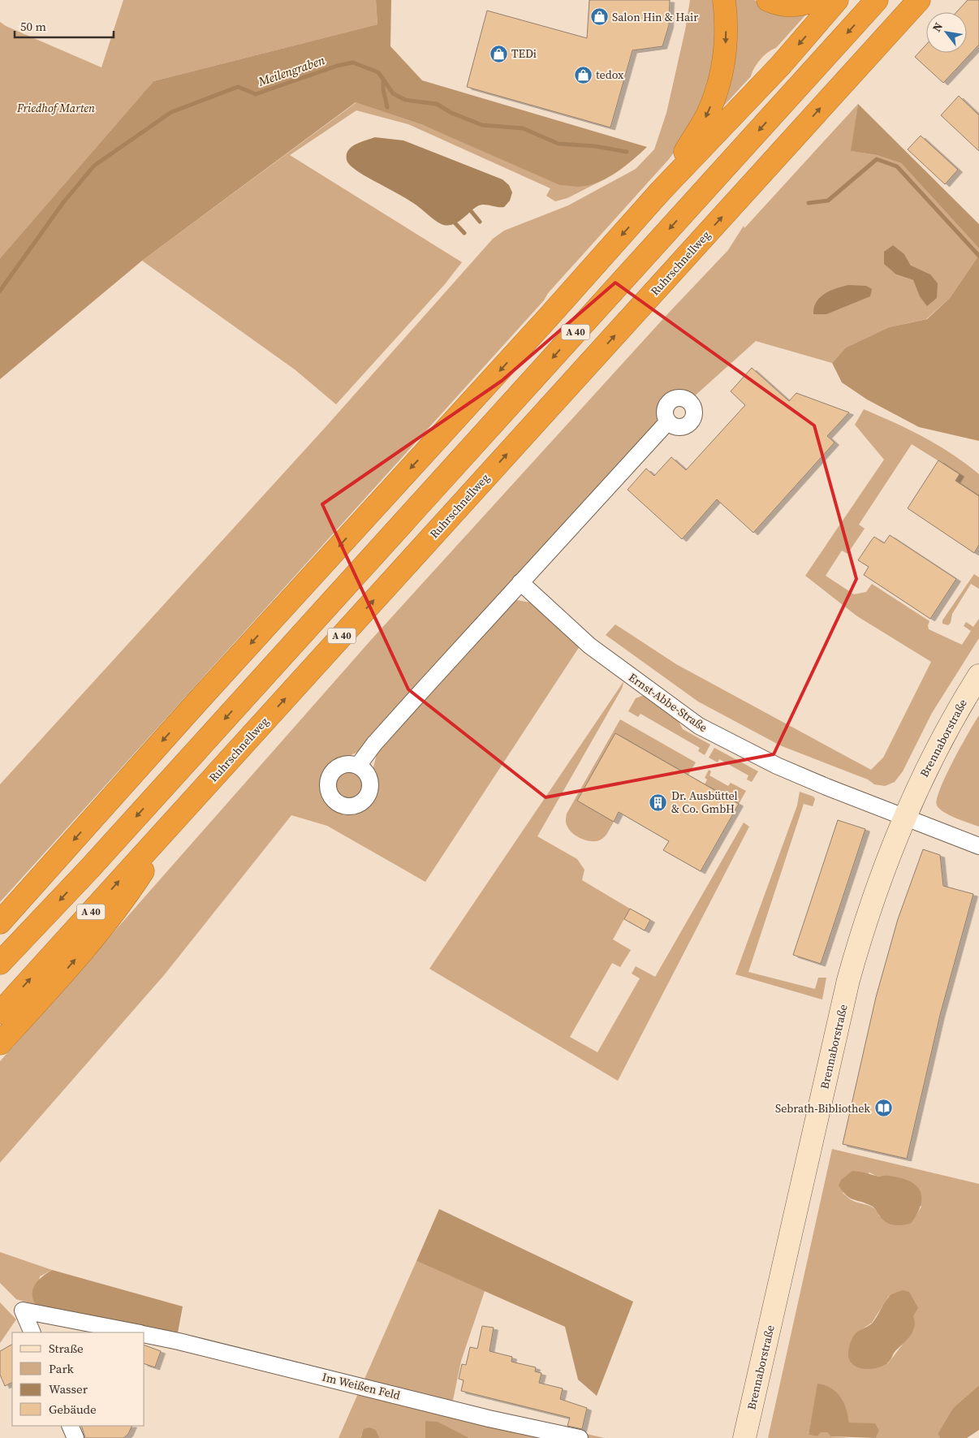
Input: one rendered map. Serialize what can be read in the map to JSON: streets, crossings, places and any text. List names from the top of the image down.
{
  "streets": {
    "highway": ["Ruhrschnellweg", "A 40"],
    "main road": ["Brennaborstraße"],
    "street": ["Ernst-Abbe-Straße", "Im Weißen Feld"]
  },
  "crossings": [
    ["Ernst-Abbe-Straße", "Brennaborstraße"]
  ],
  "water": ["Meilengraben"],
  "parks": ["Friedhof Marten"],
  "places": {
    "shop": ["Salon Hin & Hair", "TEDi", "tedox"],
    "building": ["Dr. Ausbüttel & Co. GmbH"],
    "library": ["Sebrath-Bibliothek"]
  },
  "legend": [
    "Straße",
    "Park",
    "Wasser",
    "Gebäude"
  ],
  "scale_bar": "50 m",
  "north": "top left"
}
